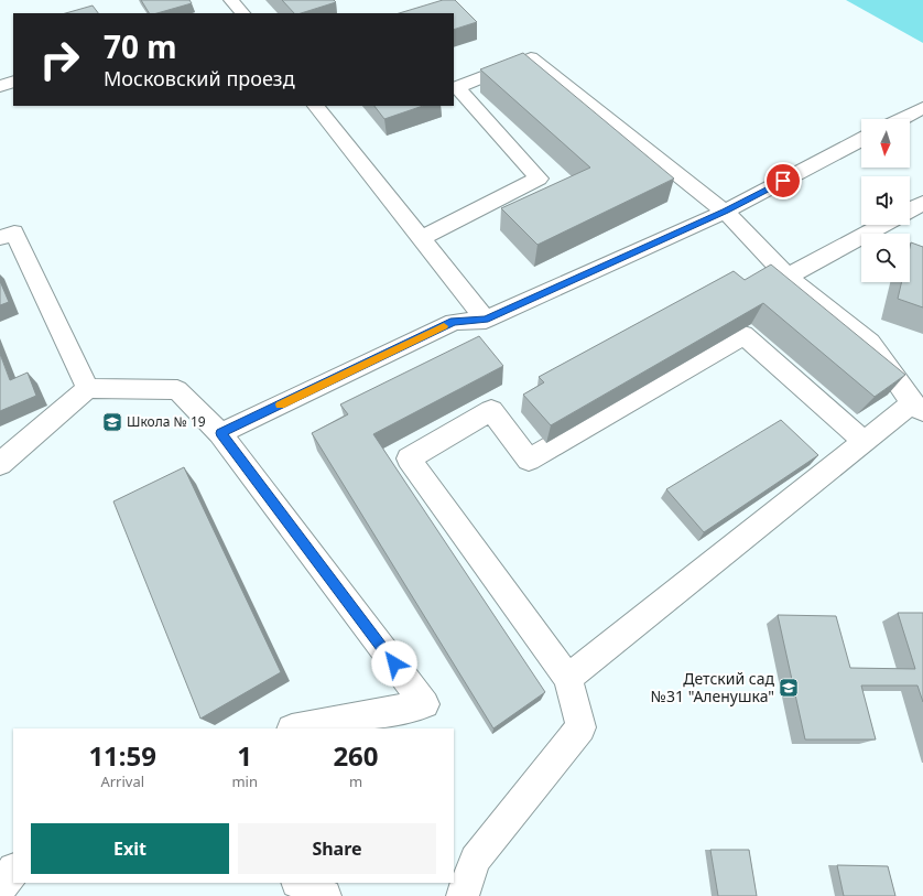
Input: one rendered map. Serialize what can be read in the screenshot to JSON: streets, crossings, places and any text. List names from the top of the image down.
{
  "places": {
    "school or university": ["Школа № 19", "Детский сад №31 \"Аленушка\""]
  },
  "north": "bottom",
  "page": {
    "turn": ["70 m", "Московский проезд"],
    "eta": [
      "11:59",
      "Arrival",
      "1",
      "min",
      "260",
      "m"
    ],
    "buttons": ["Exit", "Share"]
  }
}
